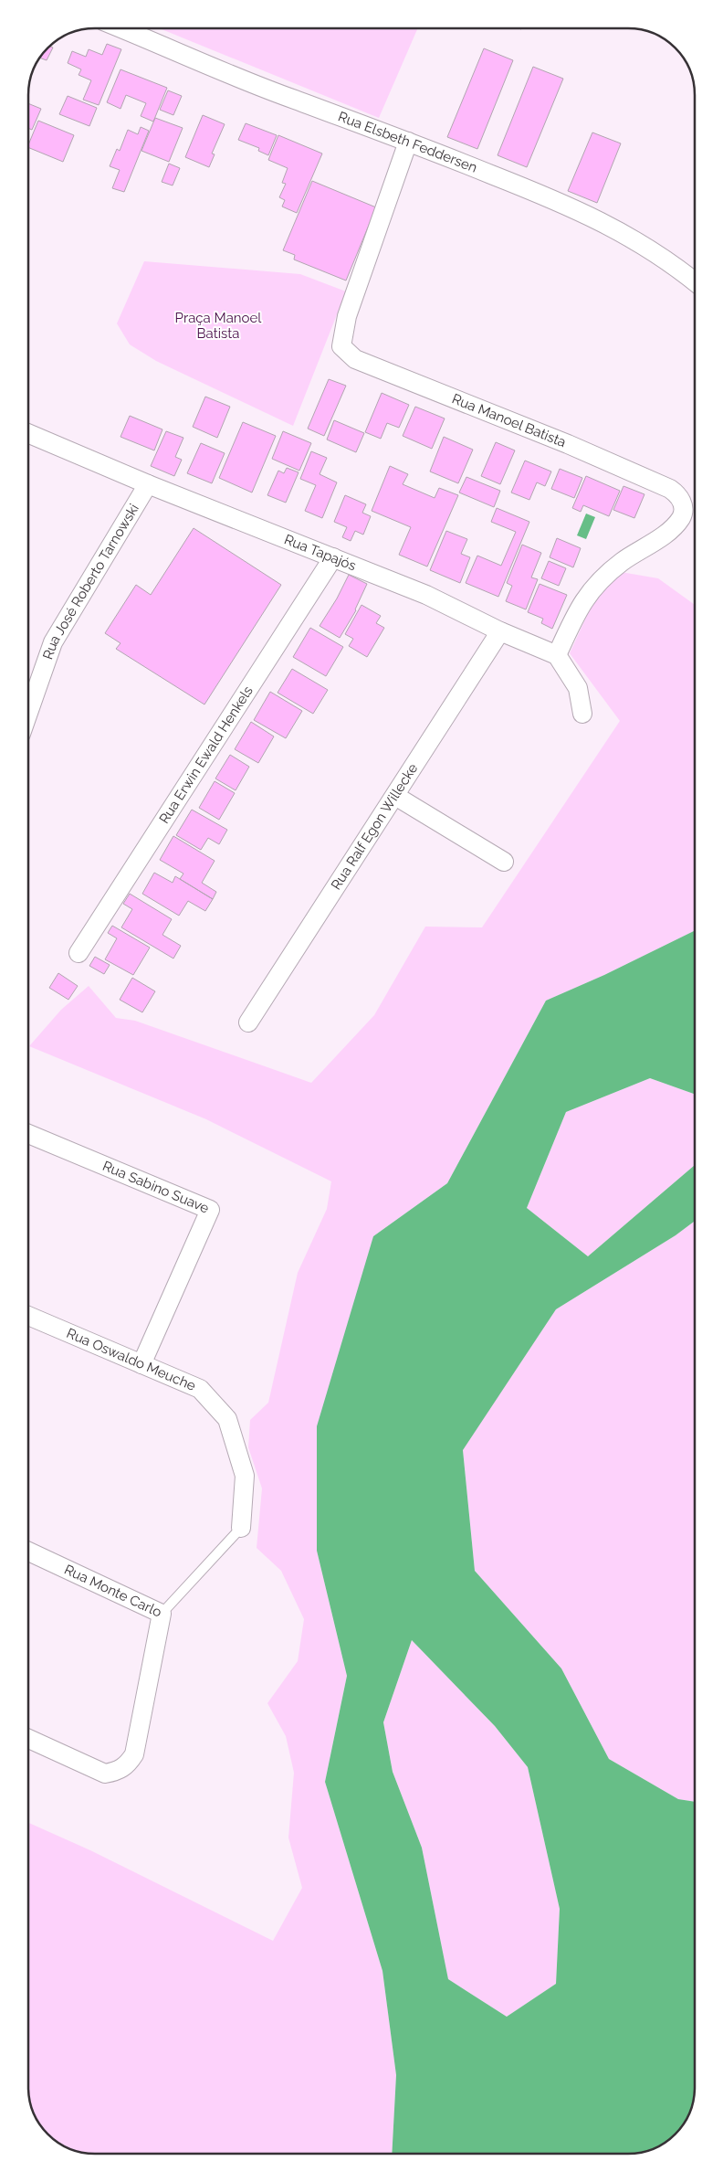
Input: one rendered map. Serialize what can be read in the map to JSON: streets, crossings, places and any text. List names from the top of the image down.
{
  "streets": {
    "street": [
      "Rua Elsbeth Feddersen",
      "Rua Manoel Batista",
      "Rua Tapajós",
      "Rua José Roberto Tarnowski",
      "Rua Erwin Ewald Henkels",
      "Rua Ralf Egon Willecke",
      "Rua Sabino Suave",
      "Rua Oswaldo Meuche",
      "Rua Monte Carlo"
    ]
  },
  "crossings": [
    ["Rua Elsbeth Feddersen", "Rua Manoel Batista"],
    ["Rua Manoel Batista", "Rua Tapajós"],
    ["Rua Tapajós", "Rua José Roberto Tarnowski"],
    ["Rua Tapajós", "Rua Erwin Ewald Henkels"],
    ["Rua Tapajós", "Rua Ralf Egon Willecke"],
    ["Rua Sabino Suave", "Rua Oswaldo Meuche"]
  ],
  "parks": ["Praça Manoel Batista"]
}
